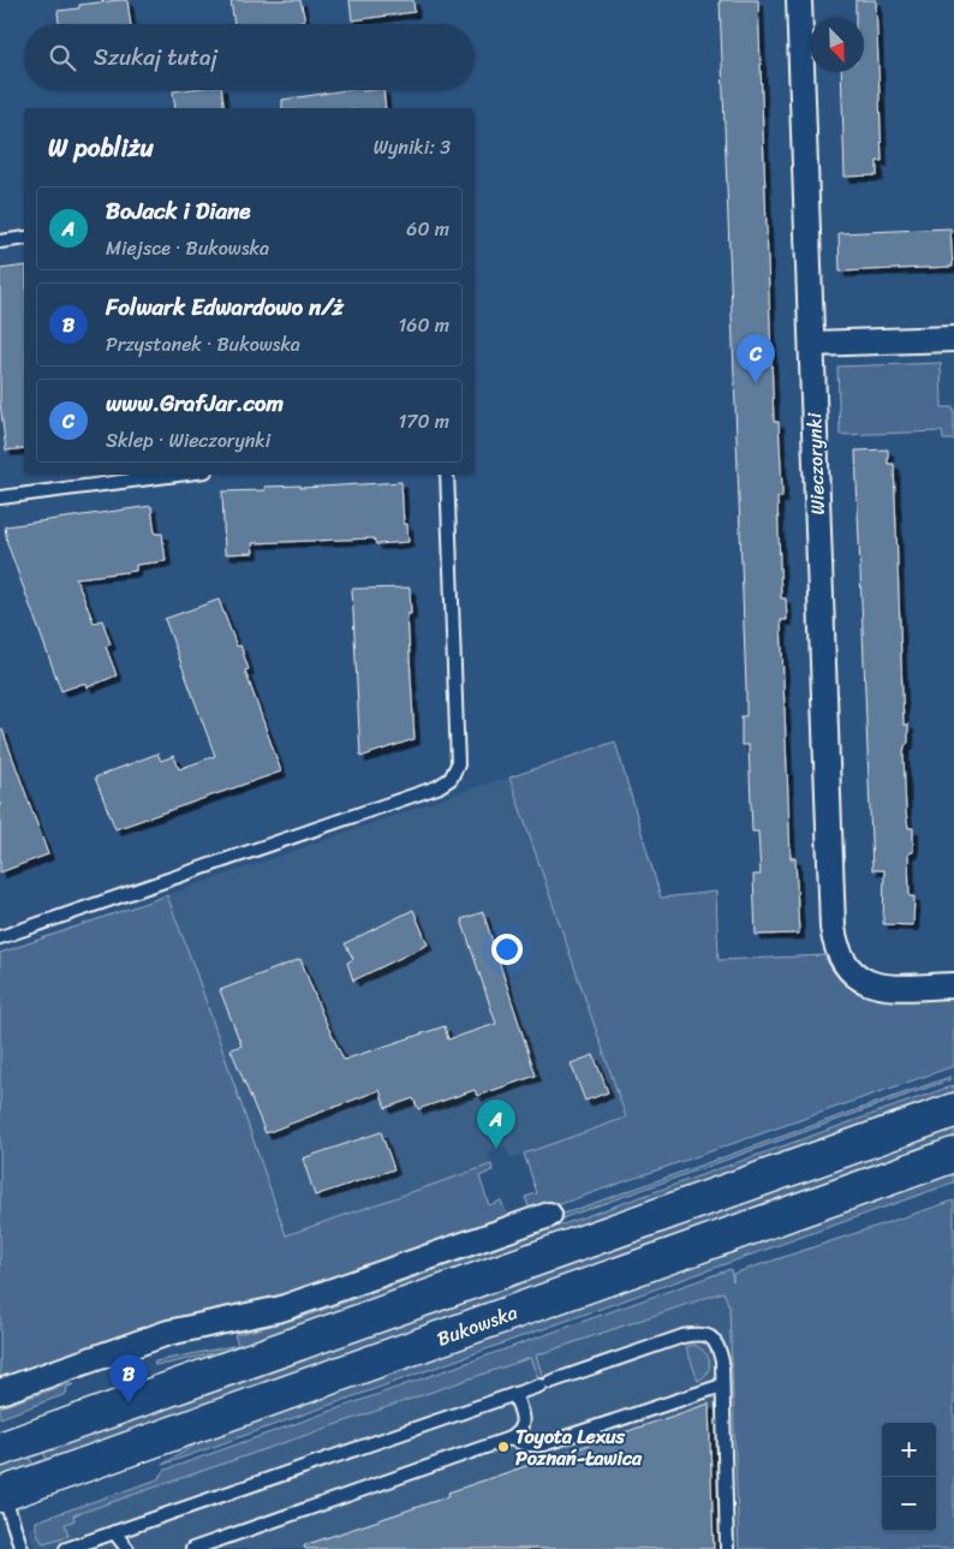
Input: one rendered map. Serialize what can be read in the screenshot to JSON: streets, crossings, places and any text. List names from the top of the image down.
{
  "streets": {
    "main road": ["Bukowska"],
    "street": ["Wieczorynki"]
  },
  "places": ["Toyota Lexus Poznań-Ławica"],
  "north": "bottom right",
  "page": {
    "search": "Szukaj tutaj",
    "heading": ["W pobliżu", "Wyniki: 3"],
    "list": [
      {
        "mark": "A",
        "name": "BoJack i Diane",
        "note": "Miejsce · Bukowska",
        "value": "60 m"
      },
      {
        "mark": "B",
        "name": "Folwark Edwardowo n/ż",
        "note": "Przystanek · Bukowska",
        "value": "160 m"
      },
      {
        "mark": "C",
        "name": "www.GrafJar.com",
        "note": "Sklep · Wieczorynki",
        "value": "170 m"
      }
    ],
    "pins": ["C", "A", "B"],
    "map_buttons": ["+", "−"]
  }
}
